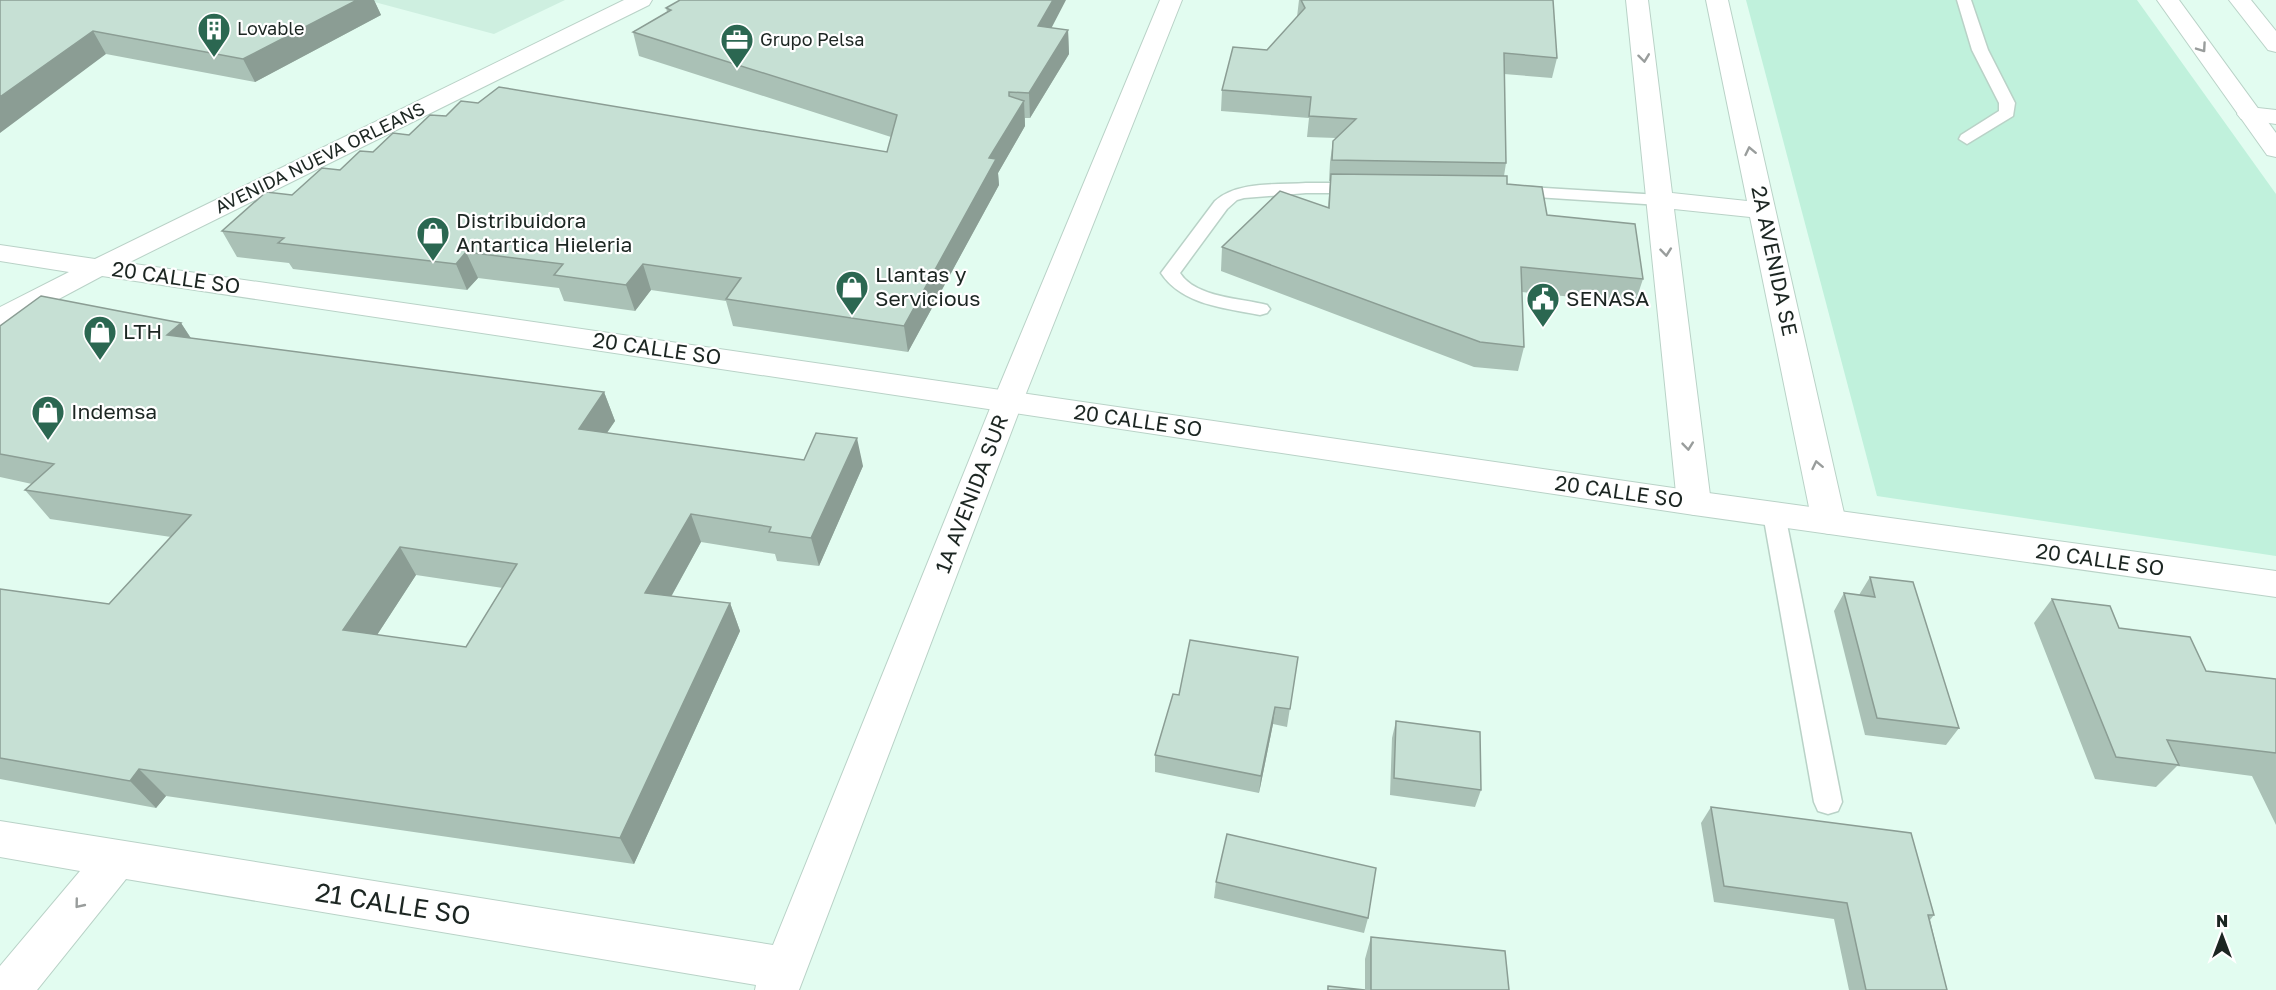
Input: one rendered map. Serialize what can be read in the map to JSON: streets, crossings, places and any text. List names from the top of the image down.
{
  "streets": {
    "street": [
      "AVENIDA NUEVA ORLEANS",
      "2A AVENIDA SE",
      "20 CALLE SO",
      "1A AVENIDA SUR",
      "21 CALLE SO"
    ]
  },
  "crossings": [
    ["AVENIDA NUEVA ORLEANS", "20 CALLE SO"],
    ["2A AVENIDA SE", "20 CALLE SO"],
    ["20 CALLE SO", "1A AVENIDA SUR"],
    ["1A AVENIDA SUR", "21 CALLE SO"]
  ],
  "places": {
    "building": ["Lovable"],
    "office": ["Grupo Pelsa"],
    "shop": [
      "Distribuidora Antartica Hieleria",
      "Llantas y Servicious",
      "LTH",
      "Indemsa"
    ],
    "public building": ["SENASA"]
  },
  "north": "top"
}
